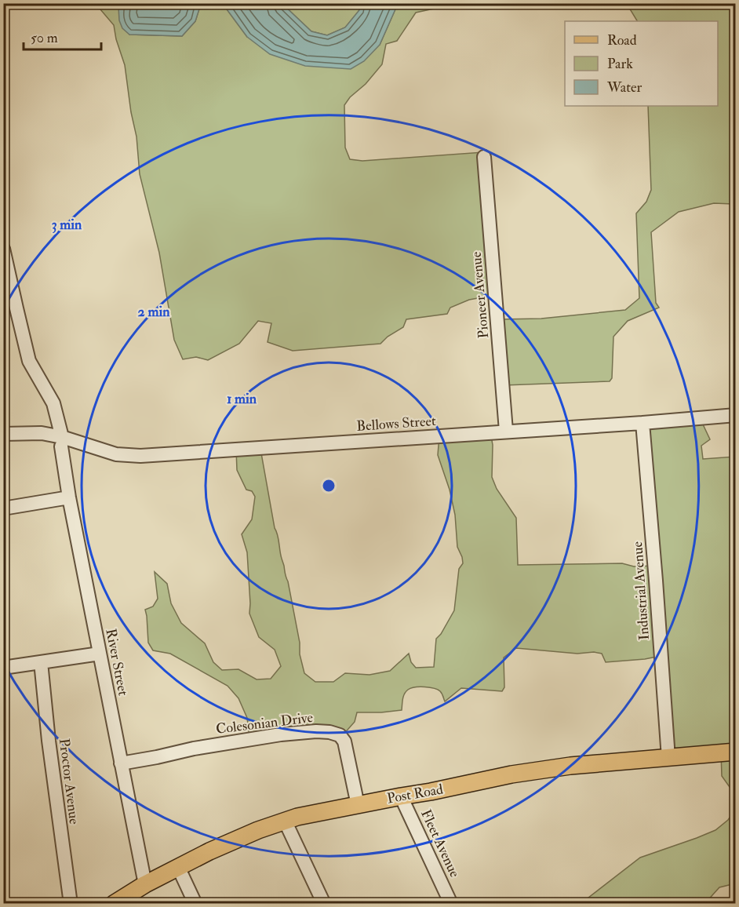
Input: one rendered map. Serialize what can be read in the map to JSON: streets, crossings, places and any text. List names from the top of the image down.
{
  "streets": {
    "main road": ["Post Road"],
    "street": [
      "Pioneer Avenue",
      "Bellows Street",
      "Industrial Avenue",
      "River Street",
      "Colesonian Drive",
      "Proctor Avenue",
      "Fleet Avenue"
    ]
  },
  "crossings": [
    ["Pioneer Avenue", "Bellows Street"],
    ["Bellows Street", "Industrial Avenue"],
    ["Bellows Street", "River Street"],
    ["Industrial Avenue", "Post Road"],
    ["River Street", "Colesonian Drive"],
    ["River Street", "Post Road"],
    ["Colesonian Drive", "Post Road"],
    ["Post Road", "Fleet Avenue"]
  ],
  "legend": ["Road", "Park", "Water"],
  "scale_bar": "50 m",
  "rings": ["3 min", "2 min", "1 min"]
}
